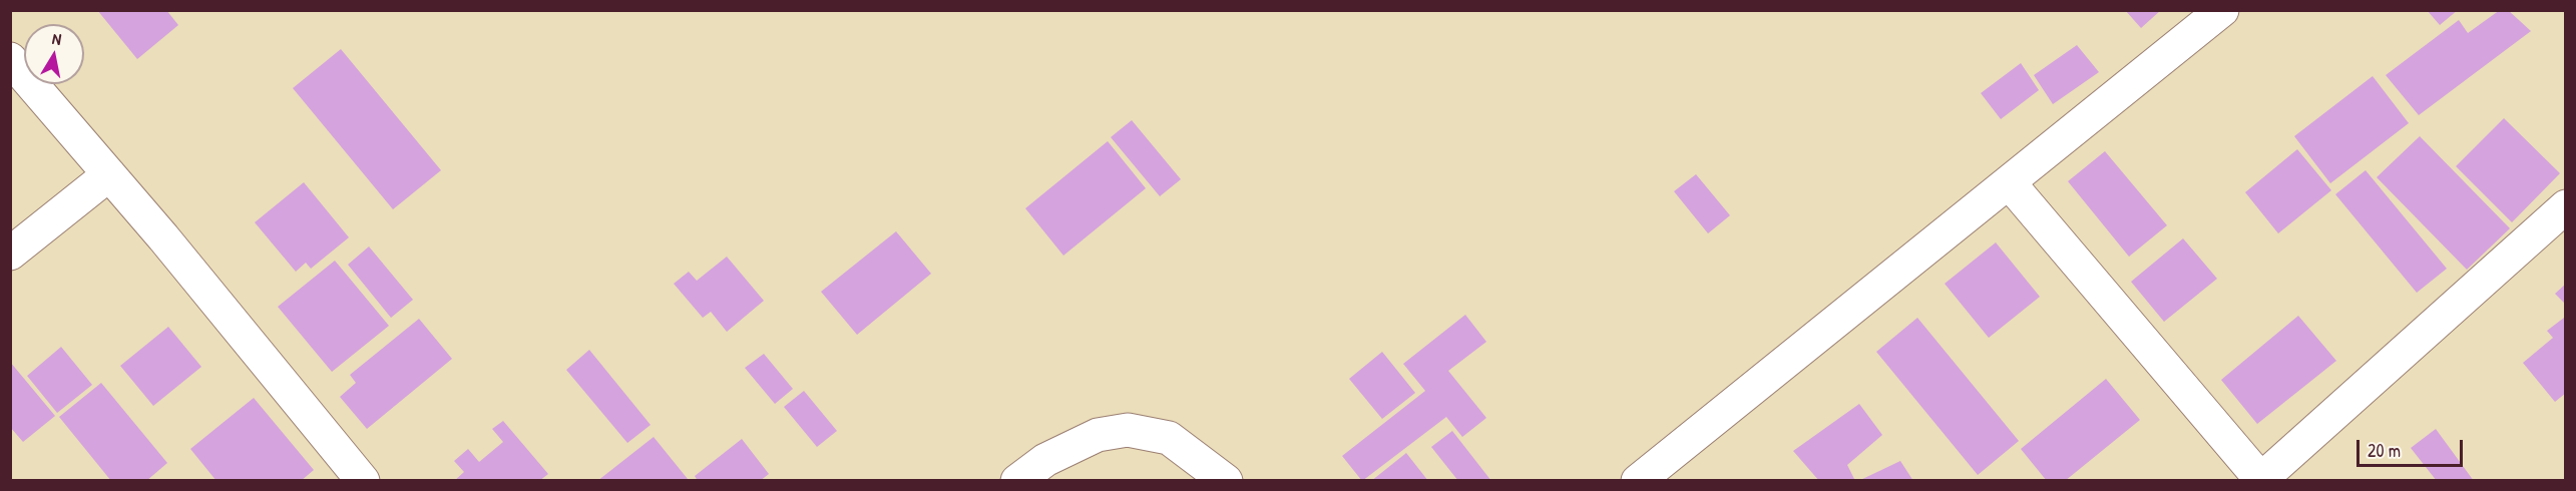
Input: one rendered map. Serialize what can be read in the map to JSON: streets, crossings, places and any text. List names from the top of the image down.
{
  "scale_bar": "20 m",
  "north": "top"
}
